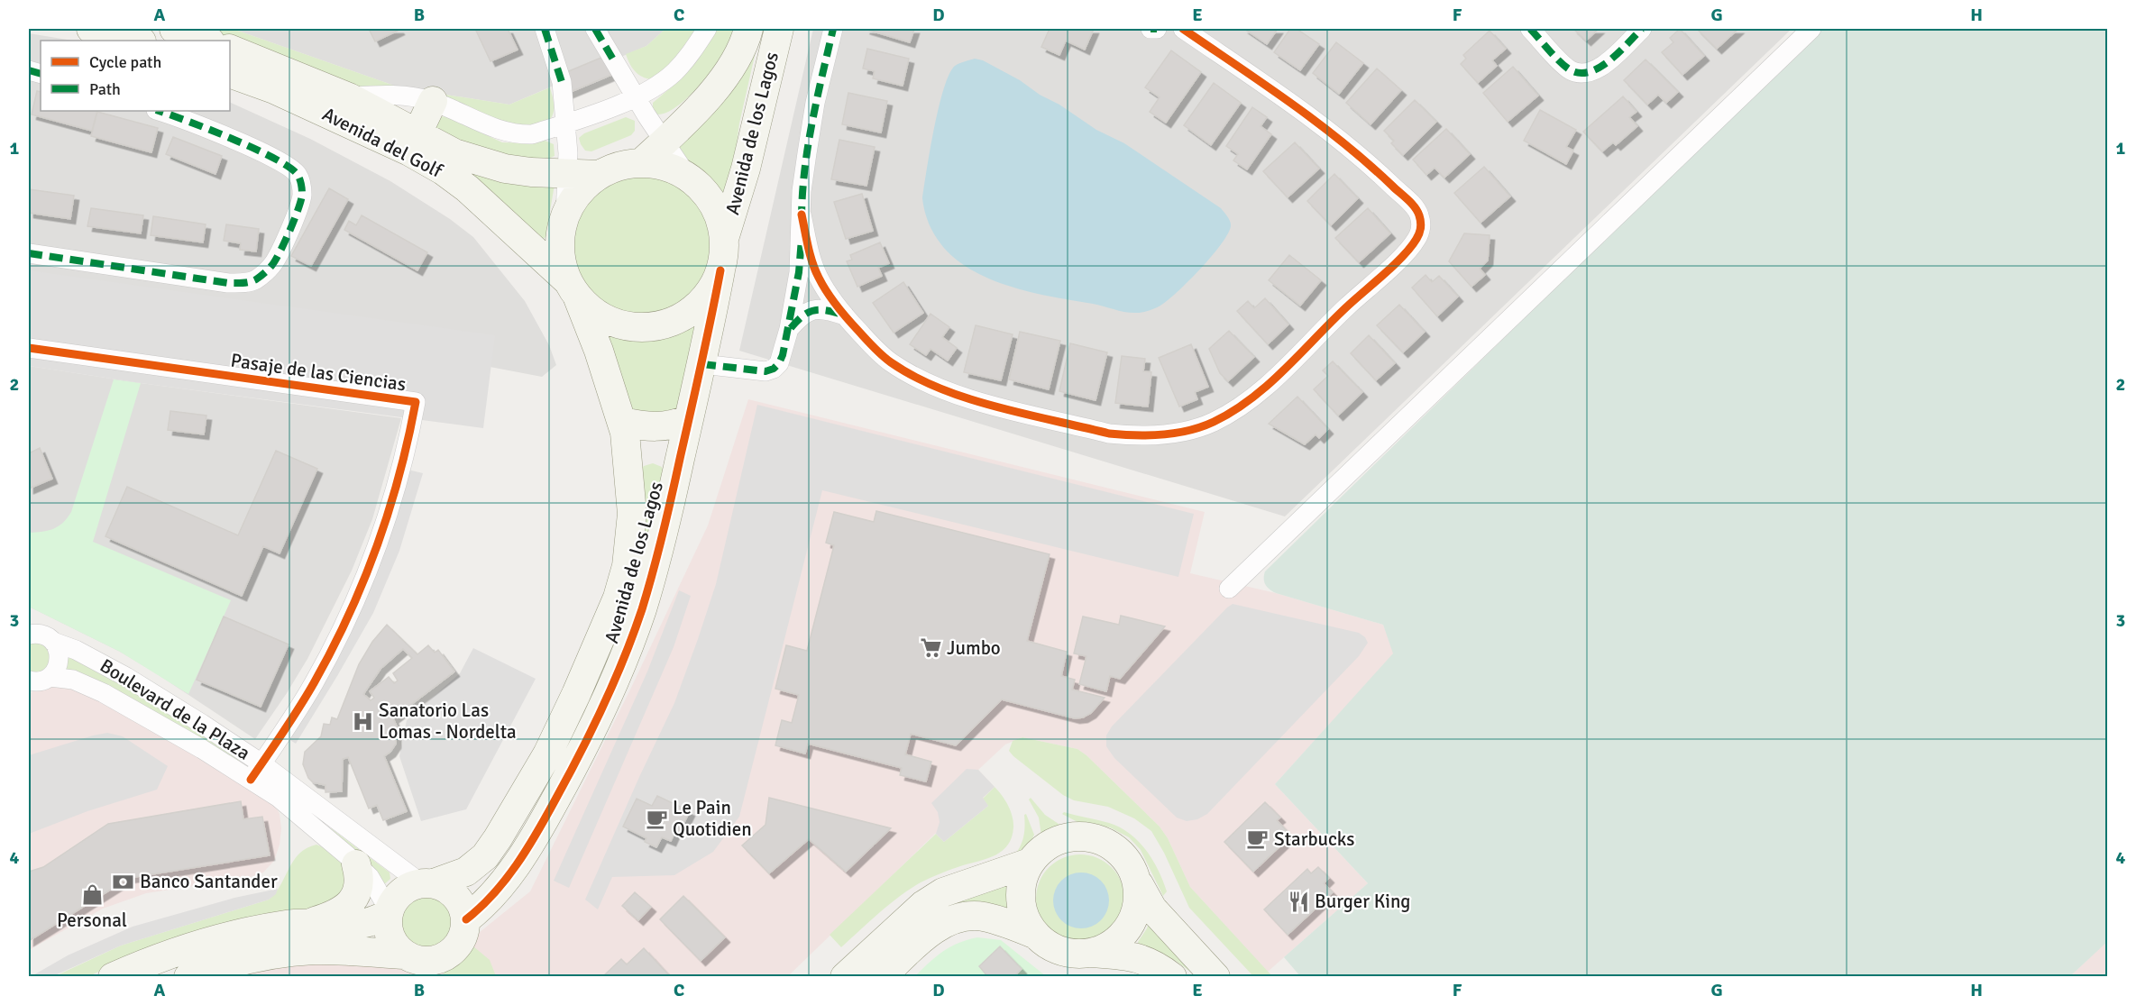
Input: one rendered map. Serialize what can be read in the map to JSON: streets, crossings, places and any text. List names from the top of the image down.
{
  "streets": {
    "street": [
      "Avenida de los Lagos",
      "Avenida del Golf",
      "Pasaje de las Ciencias",
      "Boulevard de la Plaza"
    ]
  },
  "crossings": [
    ["Avenida de los Lagos", "Avenida del Golf"],
    ["Avenida de los Lagos", "Boulevard de la Plaza"],
    ["Pasaje de las Ciencias", "Boulevard de la Plaza"]
  ],
  "places": {
    "supermarket": ["Jumbo"],
    "hospital": ["Sanatorio Las Lomas - Nordelta"],
    "cafe": ["Le Pain Quotidien", "Starbucks"],
    "bank": ["Banco Santander"],
    "shop": ["Personal"],
    "restaurant": ["Burger King"]
  },
  "legend": ["Cycle path", "Path"],
  "grid": {
    "columns": [
      "A",
      "B",
      "C",
      "D",
      "E",
      "F",
      "G",
      "H"
    ],
    "rows": [
      "1",
      "2",
      "3",
      "4"
    ]
  }
}
